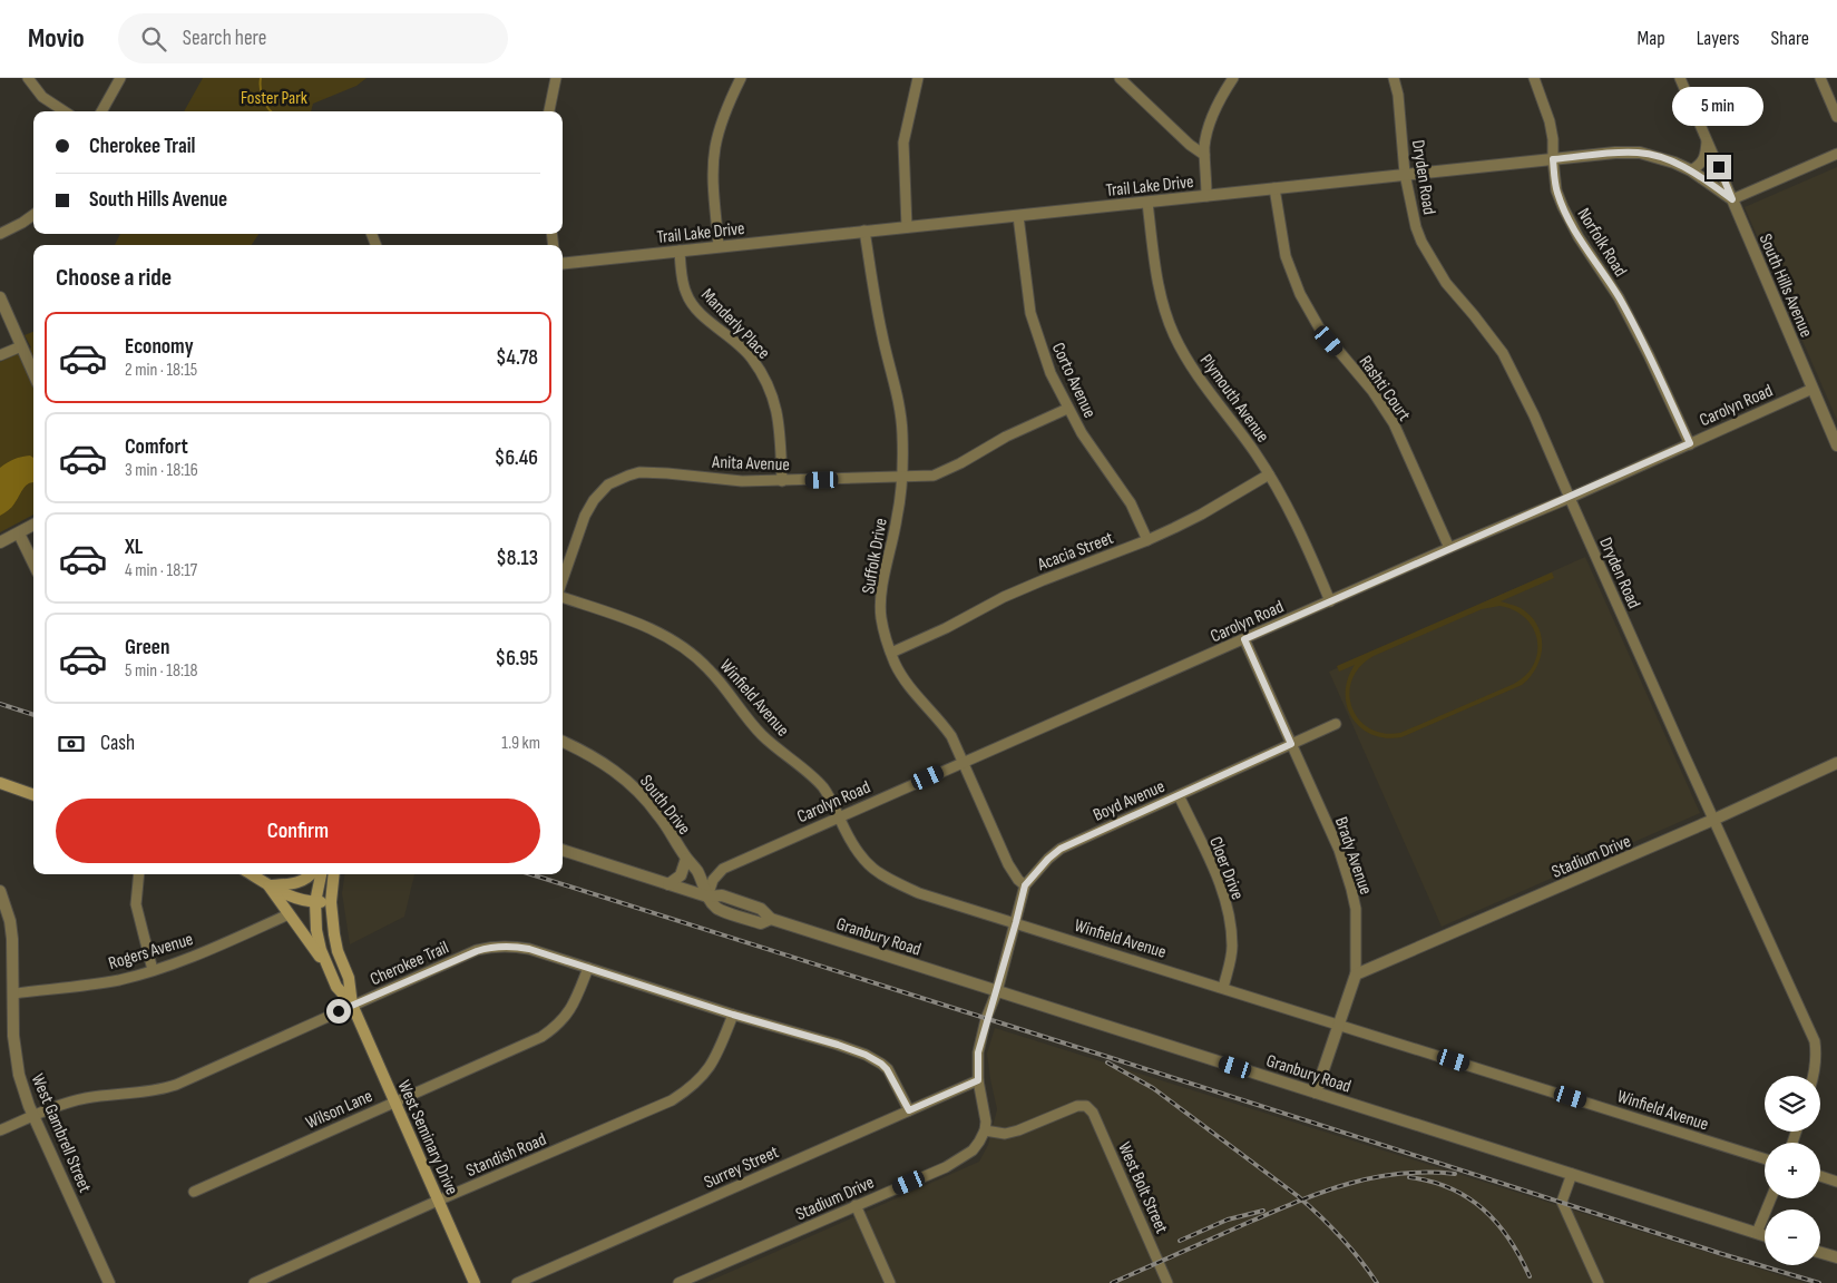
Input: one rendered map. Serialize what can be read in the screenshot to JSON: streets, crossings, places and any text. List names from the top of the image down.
{
  "streets": {
    "main road": ["West Seminary Drive"],
    "street": [
      "Dryden Road",
      "Trail Lake Drive",
      "Norfolk Road",
      "South Hills Avenue",
      "Manderly Place",
      "Corto Avenue",
      "Rashti Court",
      "Plymouth Avenue",
      "Carolyn Road",
      "Anita Avenue",
      "Acacia Street",
      "Suffolk Drive",
      "Winfield Avenue",
      "Boyd Avenue",
      "South Drive",
      "Brady Avenue",
      "Stadium Drive",
      "Cloer Drive",
      "Granbury Road",
      "Rogers Avenue",
      "Cherokee Trail",
      "Wilson Lane",
      "West Gambrell Street",
      "Standish Road",
      "Surrey Street",
      "West Bolt Street"
    ]
  },
  "crossings": [
    ["Dryden Road", "Trail Lake Drive"],
    ["Dryden Road", "Carolyn Road"],
    ["Dryden Road", "Stadium Drive"],
    ["Trail Lake Drive", "Norfolk Road"],
    ["Trail Lake Drive", "South Hills Avenue"],
    ["Trail Lake Drive", "Manderly Place"],
    ["Trail Lake Drive", "Corto Avenue"],
    ["Trail Lake Drive", "Rashti Court"],
    ["Trail Lake Drive", "Plymouth Avenue"],
    ["Trail Lake Drive", "Suffolk Drive"],
    ["Norfolk Road", "Carolyn Road"],
    ["South Hills Avenue", "Carolyn Road"],
    ["Manderly Place", "Anita Avenue"],
    ["Corto Avenue", "Anita Avenue"],
    ["Corto Avenue", "Acacia Street"],
    ["Rashti Court", "Carolyn Road"],
    ["Plymouth Avenue", "Carolyn Road"],
    ["Plymouth Avenue", "Acacia Street"],
    ["Carolyn Road", "Suffolk Drive"],
    ["Carolyn Road", "Winfield Avenue"],
    ["Carolyn Road", "South Drive"],
    ["Carolyn Road", "Brady Avenue"],
    ["Carolyn Road", "Granbury Road"],
    ["Anita Avenue", "Suffolk Drive"],
    ["Acacia Street", "Suffolk Drive"],
    ["Suffolk Drive", "Boyd Avenue"],
    ["Winfield Avenue", "Boyd Avenue"],
    ["Winfield Avenue", "Brady Avenue"],
    ["Winfield Avenue", "Cloer Drive"],
    ["Boyd Avenue", "Brady Avenue"],
    ["Boyd Avenue", "Cloer Drive"],
    ["South Drive", "Granbury Road"],
    ["Brady Avenue", "Stadium Drive"],
    ["Brady Avenue", "Granbury Road"],
    ["Stadium Drive", "West Bolt Street"],
    ["Rogers Avenue", "West Gambrell Street"],
    ["Cherokee Trail", "Wilson Lane"],
    ["Cherokee Trail", "West Gambrell Street"],
    ["Cherokee Trail", "West Seminary Drive"],
    ["Cherokee Trail", "Standish Road"],
    ["Cherokee Trail", "Surrey Street"],
    ["Wilson Lane", "West Seminary Drive"],
    ["West Seminary Drive", "Standish Road"]
  ],
  "parks": ["Foster Park"],
  "page": {
    "header": "Movio",
    "search": "Search here",
    "nav": ["Map", "Layers", "Share"],
    "bubble": "5 min",
    "banner": ["Cherokee Trail", "South Hills Avenue"],
    "heading": "Choose a ride",
    "list": [
      {
        "name": "Economy",
        "note": "2 min · 18:15",
        "value": "$4.78"
      },
      {
        "name": "Comfort",
        "note": "3 min · 18:16",
        "value": "$6.46"
      },
      {
        "name": "XL",
        "note": "4 min · 18:17",
        "value": "$8.13"
      },
      {
        "name": "Green",
        "note": "5 min · 18:18",
        "value": "$6.95"
      }
    ],
    "pay": ["Cash", "1.9 km"],
    "buttons": "Confirm",
    "map_buttons": ["+", "−"]
  }
}
